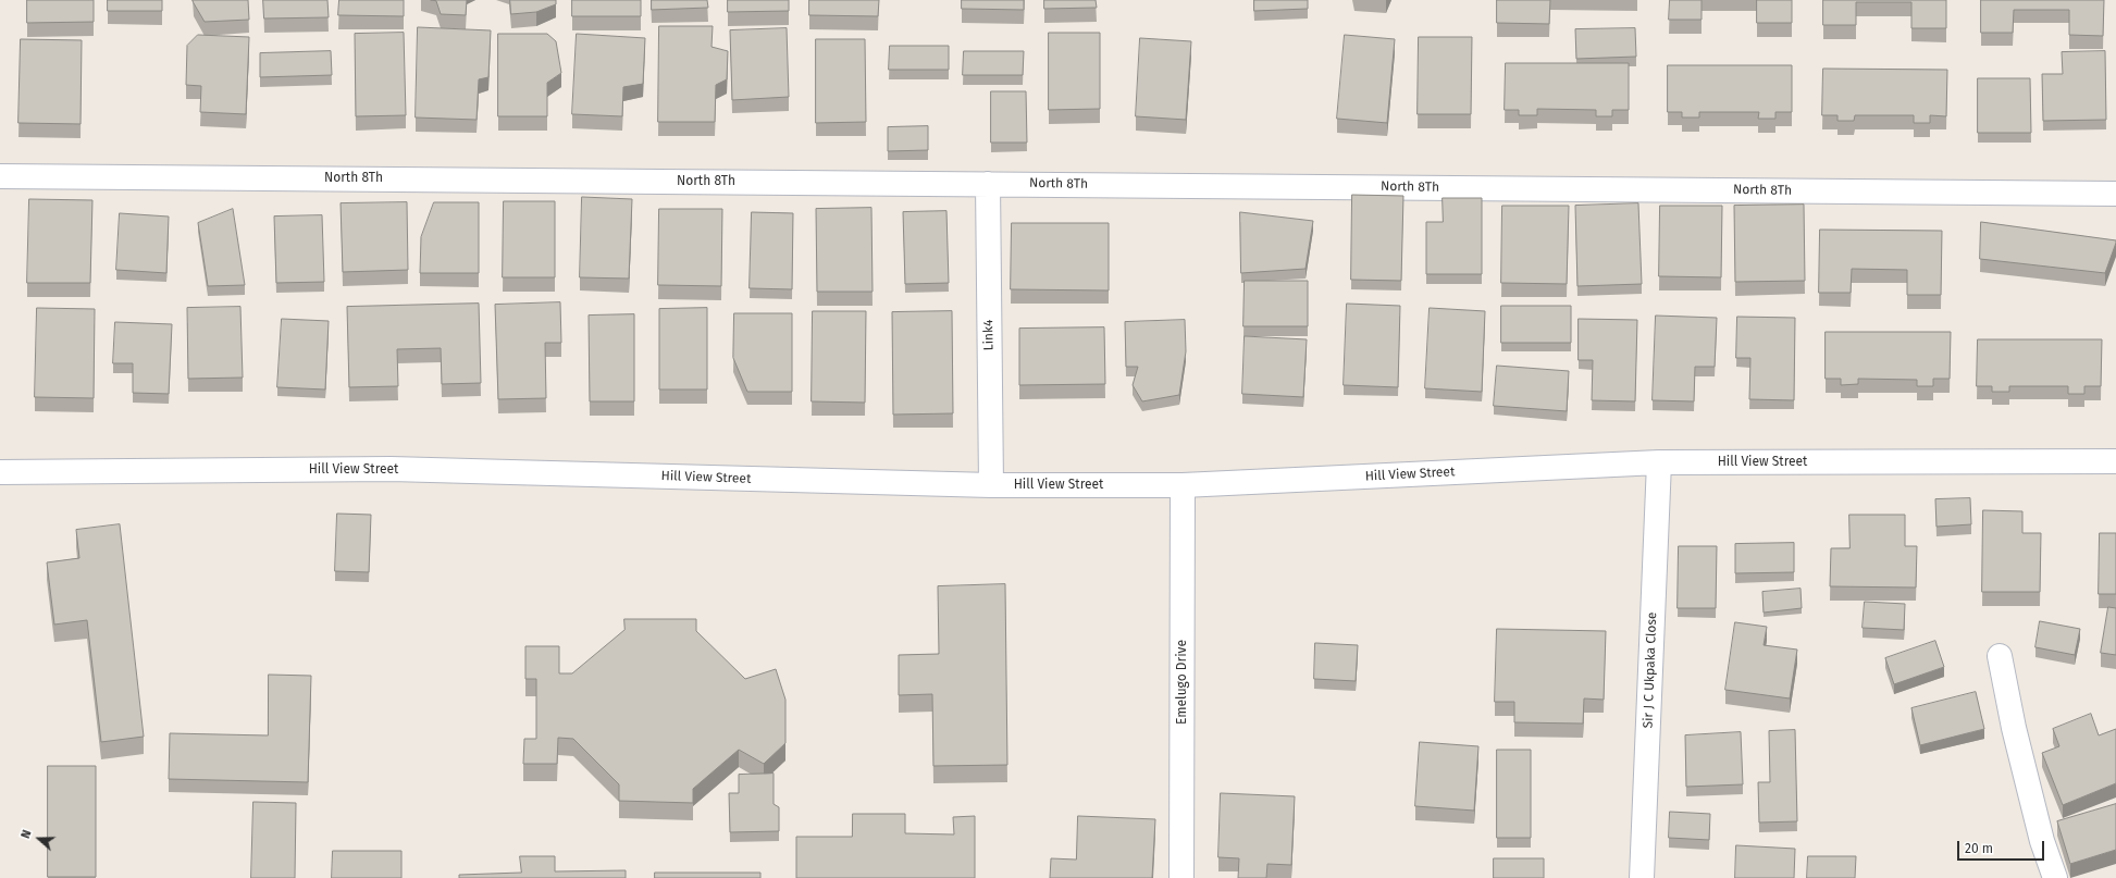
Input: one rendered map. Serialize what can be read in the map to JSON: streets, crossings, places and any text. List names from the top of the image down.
{
  "streets": {
    "street": [
      "North 8Th",
      "Link4",
      "Hill View Street",
      "Sir J C Ukpaka Close",
      "Emelugo Drive"
    ]
  },
  "crossings": [
    ["North 8Th", "Link4"],
    ["Link4", "Hill View Street"],
    ["Hill View Street", "Sir J C Ukpaka Close"],
    ["Hill View Street", "Emelugo Drive"]
  ],
  "scale_bar": "20 m",
  "north": "left"
}
